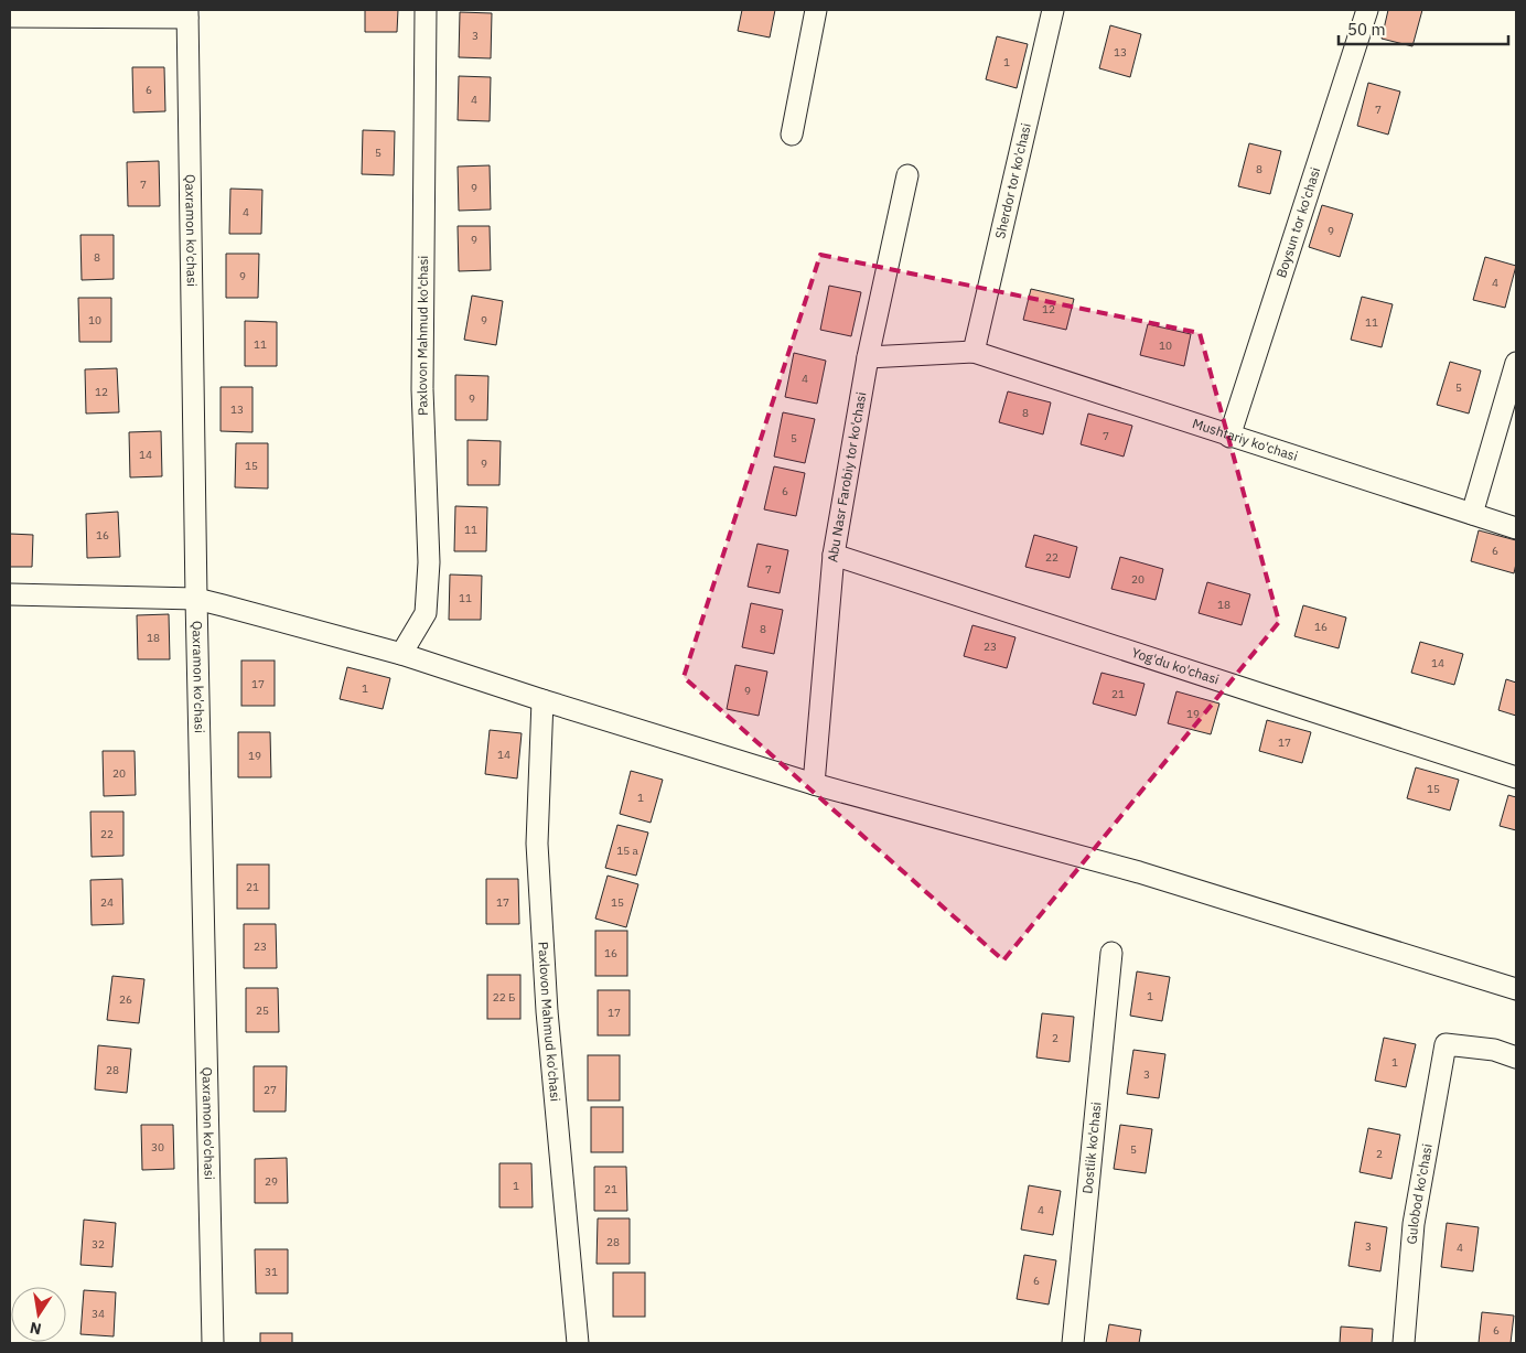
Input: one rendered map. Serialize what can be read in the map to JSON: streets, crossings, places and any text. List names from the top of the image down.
{
  "streets": {
    "street": [
      "Sherdor tor ko'chasi",
      "Boysun tor ko'chasi",
      "Qaxramon ko'chasi",
      "Paxlovon Mahmud ko'chasi",
      "Mushtariy ko'chasi",
      "Abu Nasr Farobiy tor ko'chasi",
      "Yog'du ko'chasi",
      "Dostlik ko'chasi",
      "Gulobod ko'chasi"
    ]
  },
  "crossings": [
    ["Sherdor tor ko'chasi", "Mushtariy ko'chasi"],
    ["Boysun tor ko'chasi", "Mushtariy ko'chasi"],
    ["Abu Nasr Farobiy tor ko'chasi", "Yog'du ko'chasi"]
  ],
  "house_numbers": [
    "3",
    "13",
    "1",
    "6",
    "4",
    "7",
    "5",
    "8",
    "7",
    "9",
    "4",
    "9",
    "9",
    "8",
    "9",
    "4",
    "12",
    "10",
    "9",
    "11",
    "11",
    "10",
    "4",
    "5",
    "12",
    "9",
    "13",
    "8",
    "7",
    "5",
    "14",
    "9",
    "15",
    "6",
    "11",
    "16",
    "6",
    "22",
    "7",
    "20",
    "11",
    "18",
    "16",
    "8",
    "18",
    "23",
    "14",
    "17",
    "1",
    "9",
    "21",
    "19",
    "17",
    "14",
    "19",
    "20",
    "15",
    "1",
    "22",
    "15 а",
    "21",
    "24",
    "17",
    "15",
    "23",
    "16",
    "1",
    "22 Б",
    "26",
    "25",
    "17",
    "2",
    "1",
    "28",
    "3",
    "27",
    "30",
    "5",
    "2",
    "29",
    "1",
    "21",
    "4",
    "28",
    "32",
    "3",
    "4",
    "31",
    "6",
    "34",
    "6"
  ],
  "scale_bar": "50 m",
  "north": "bottom"
}
